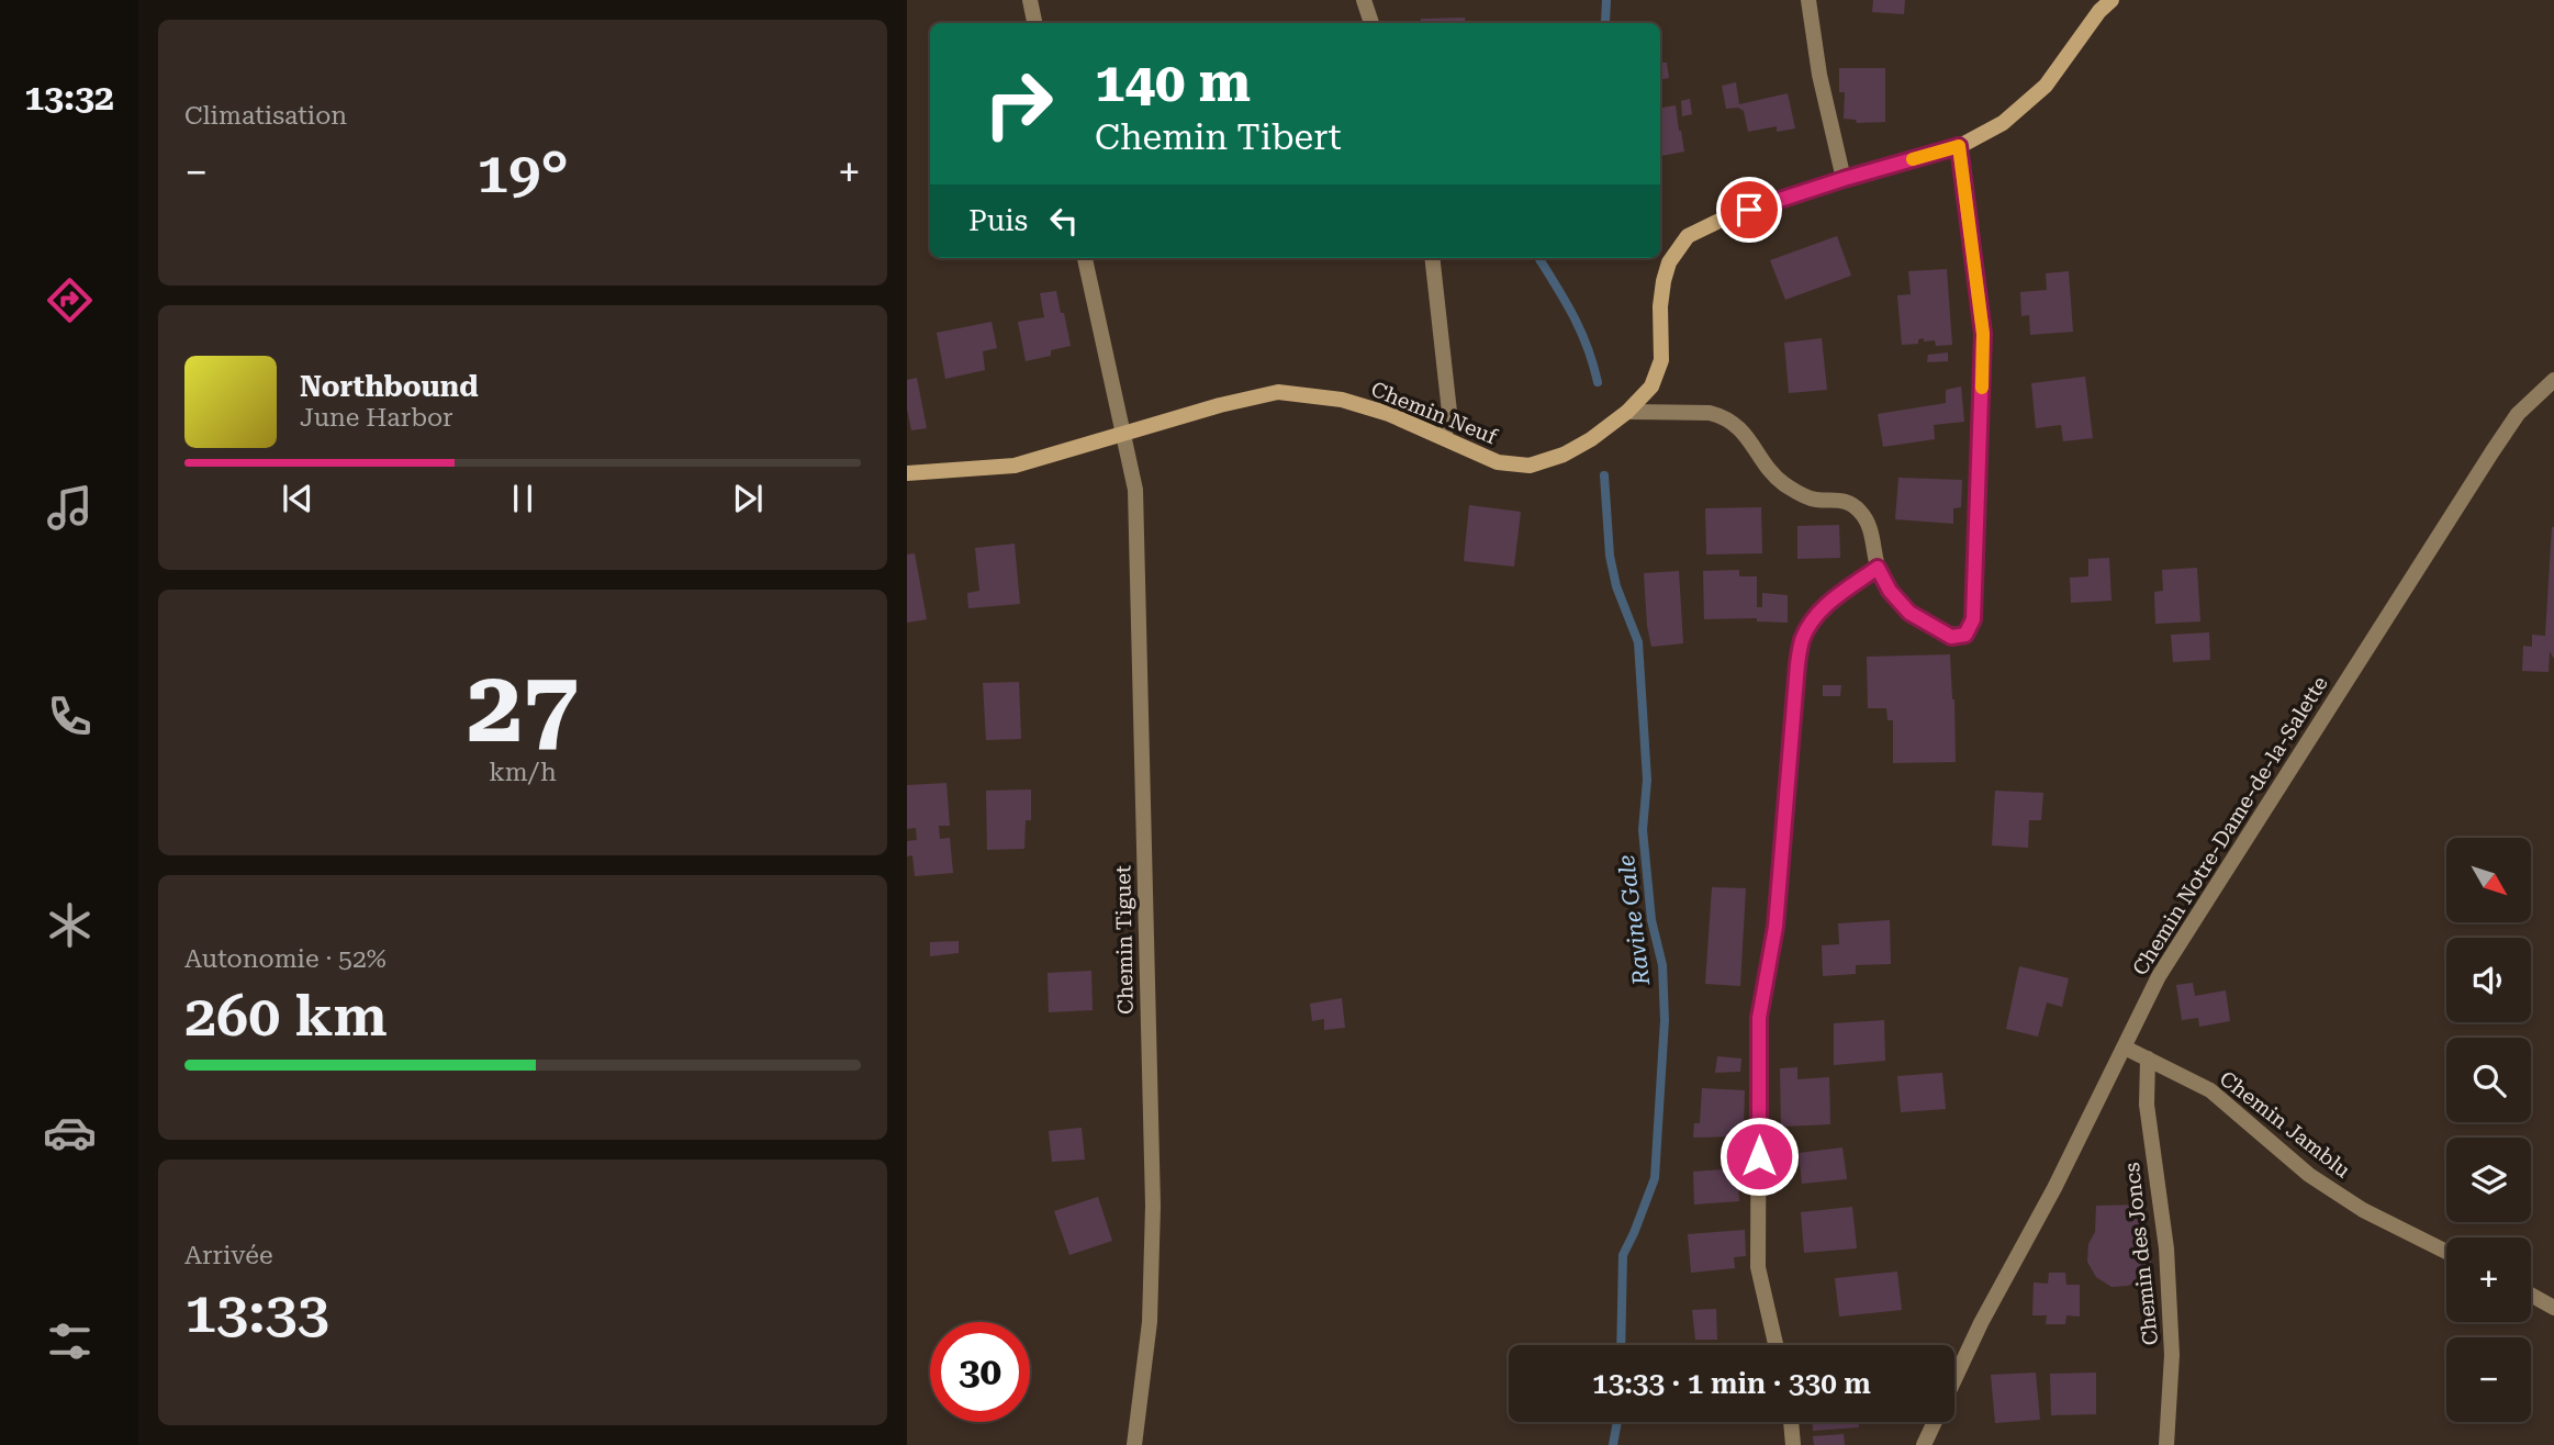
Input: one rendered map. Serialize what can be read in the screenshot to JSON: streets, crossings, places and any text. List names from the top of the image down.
{
  "streets": {
    "main road": ["Chemin Neuf"],
    "street": [
      "Chemin Notre-Dame-de-la-Salette",
      "Chemin Tiguet",
      "Chemin Jamblu",
      "Chemin des Joncs"
    ]
  },
  "crossings": [
    ["Chemin Neuf", "Chemin Tiguet"],
    ["Chemin Notre-Dame-de-la-Salette", "Chemin Jamblu"],
    ["Chemin Jamblu", "Chemin des Joncs"]
  ],
  "water": ["Ravine Gale"],
  "north": "bottom right",
  "page": {
    "tabs": "13:32",
    "tile": [
      "Climatisation",
      ["27", "km/h"],
      ["Autonomie · 52%", "260 km"],
      ["Arrivée", "13:33"]
    ],
    "turn": ["140 m", "Chemin Tibert"],
    "heat": ["−", "19°", "+"],
    "then": "Puis",
    "song": ["Northbound", "June Harbor"],
    "map_buttons": ["+", "−"],
    "limit": "30",
    "trip": "13:33 · 1 min · 330 m"
  }
}
